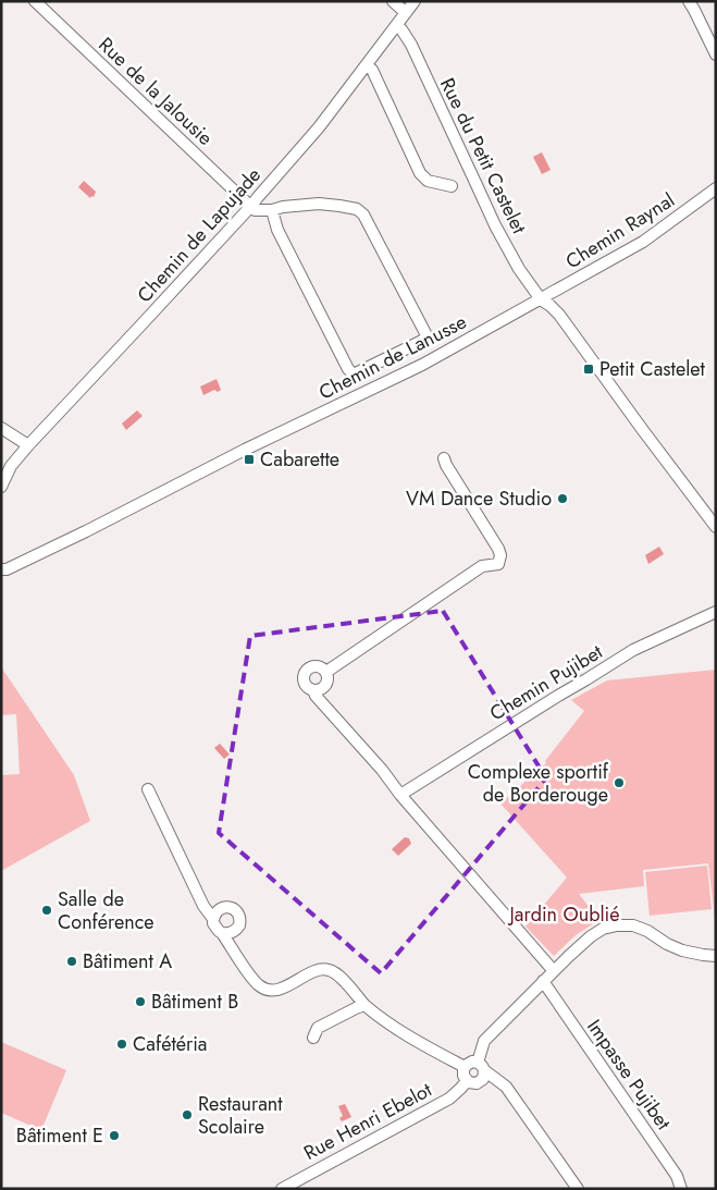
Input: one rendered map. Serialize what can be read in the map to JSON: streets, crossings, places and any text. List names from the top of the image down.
{
  "streets": {
    "street": [
      "Rue de la Jalousie",
      "Rue du Petit Castelet",
      "Chemin Raynal",
      "Chemin de Lapujade",
      "Chemin de Lanusse",
      "Chemin Pujibet",
      "Impasse Pujibet",
      "Rue Henri Ebelot"
    ]
  },
  "crossings": [
    ["Rue de la Jalousie", "Chemin de Lapujade"],
    ["Rue du Petit Castelet", "Chemin Raynal"],
    ["Rue du Petit Castelet", "Chemin de Lapujade"],
    ["Rue du Petit Castelet", "Chemin de Lanusse"],
    ["Chemin Raynal", "Chemin de Lanusse"]
  ],
  "parks": ["Jardin Oublié"],
  "places": {
    "transit": ["Petit Castelet", "Cabarette"],
    "other": [
      "VM Dance Studio",
      "Complexe sportif de Borderouge",
      "Salle de Conférence",
      "Bâtiment A",
      "Bâtiment B",
      "Cafétéria",
      "Restaurant Scolaire",
      "Bâtiment E"
    ]
  }
}
